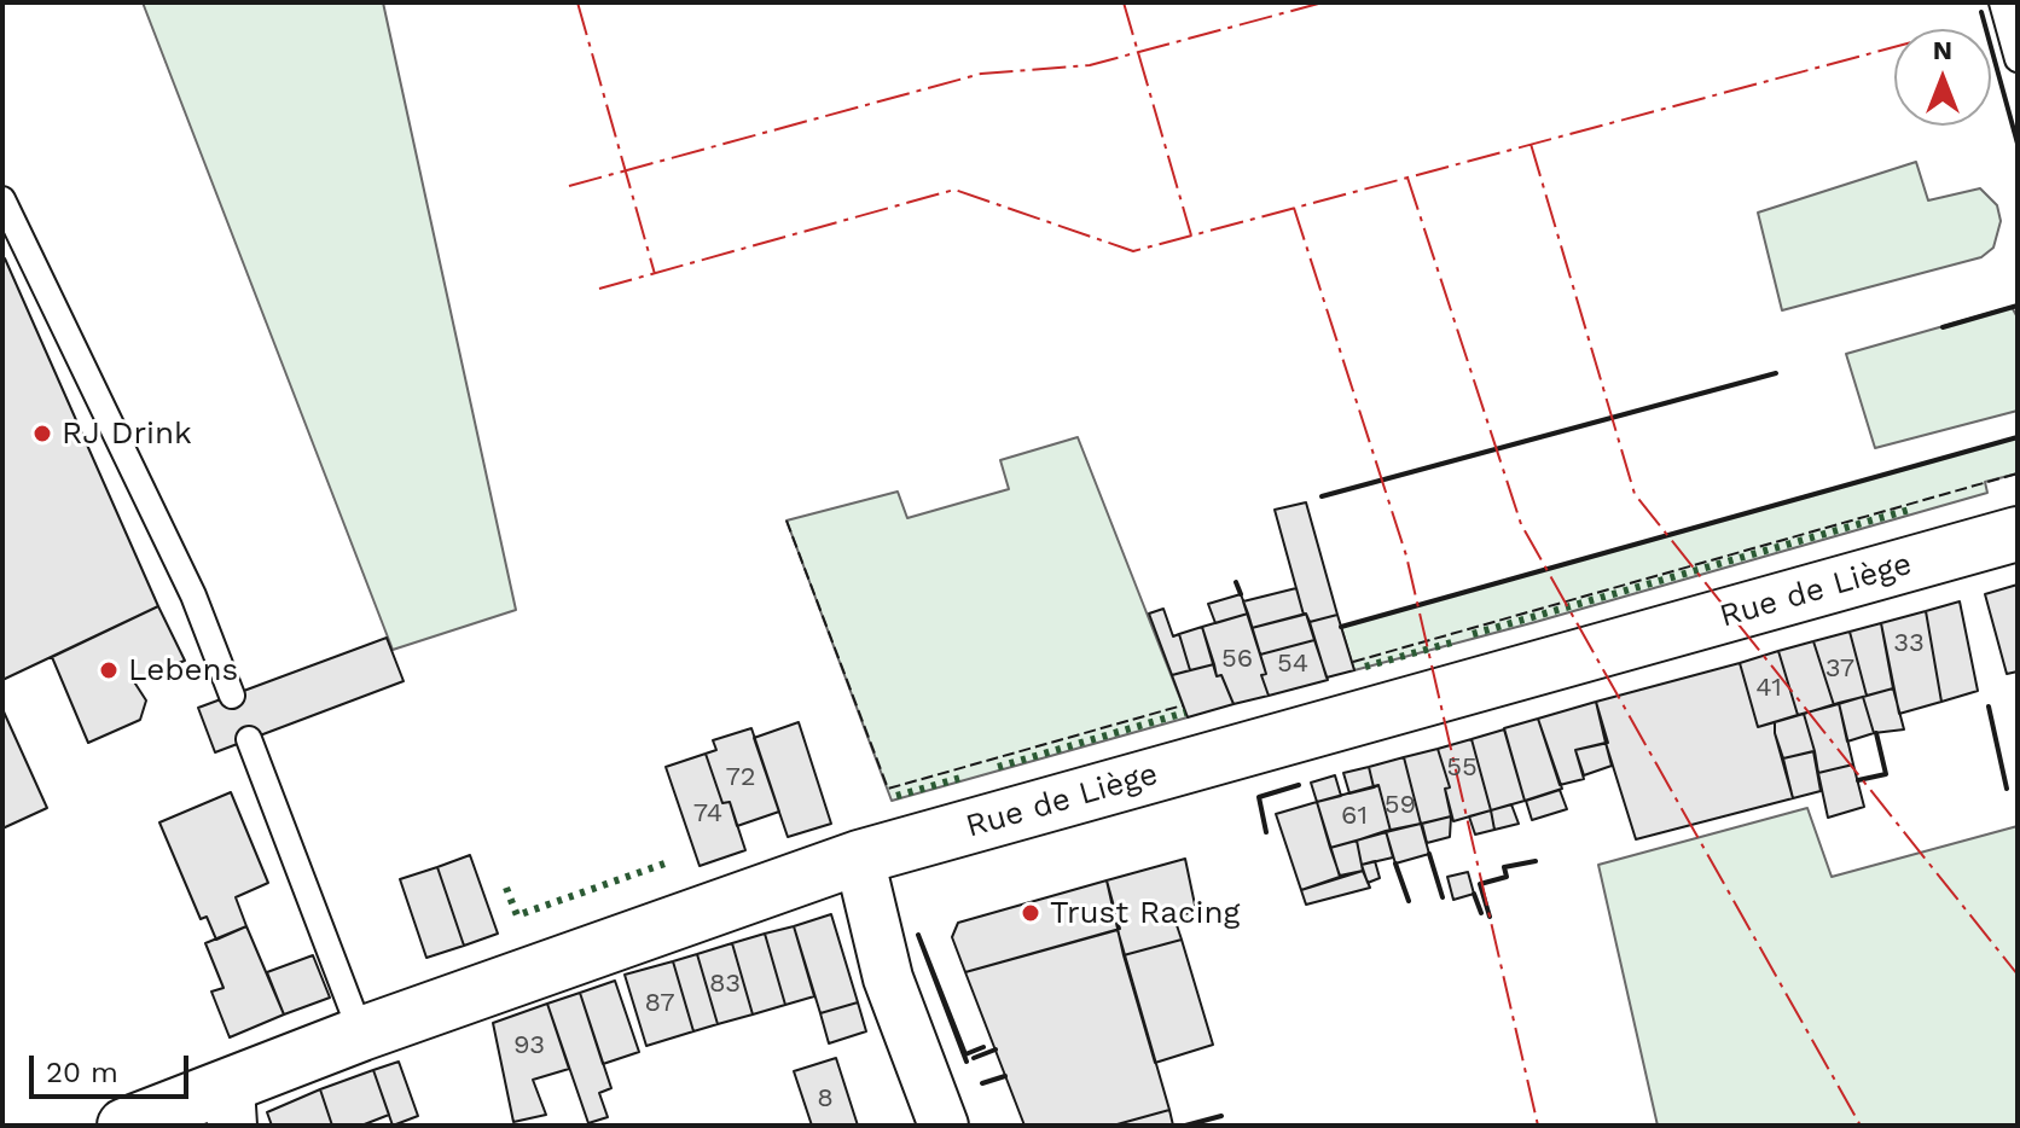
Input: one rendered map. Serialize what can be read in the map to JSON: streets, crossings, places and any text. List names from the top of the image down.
{
  "streets": {
    "main road": ["Rue de Liège"]
  },
  "places": ["RJ Drink", "Lebens", "Trust Racing"],
  "house_numbers": [
    "33",
    "56",
    "54",
    "37",
    "41",
    "55",
    "72",
    "59",
    "74",
    "61",
    "83",
    "87",
    "93",
    "8"
  ],
  "scale_bar": "20 m",
  "north": "top"
}
